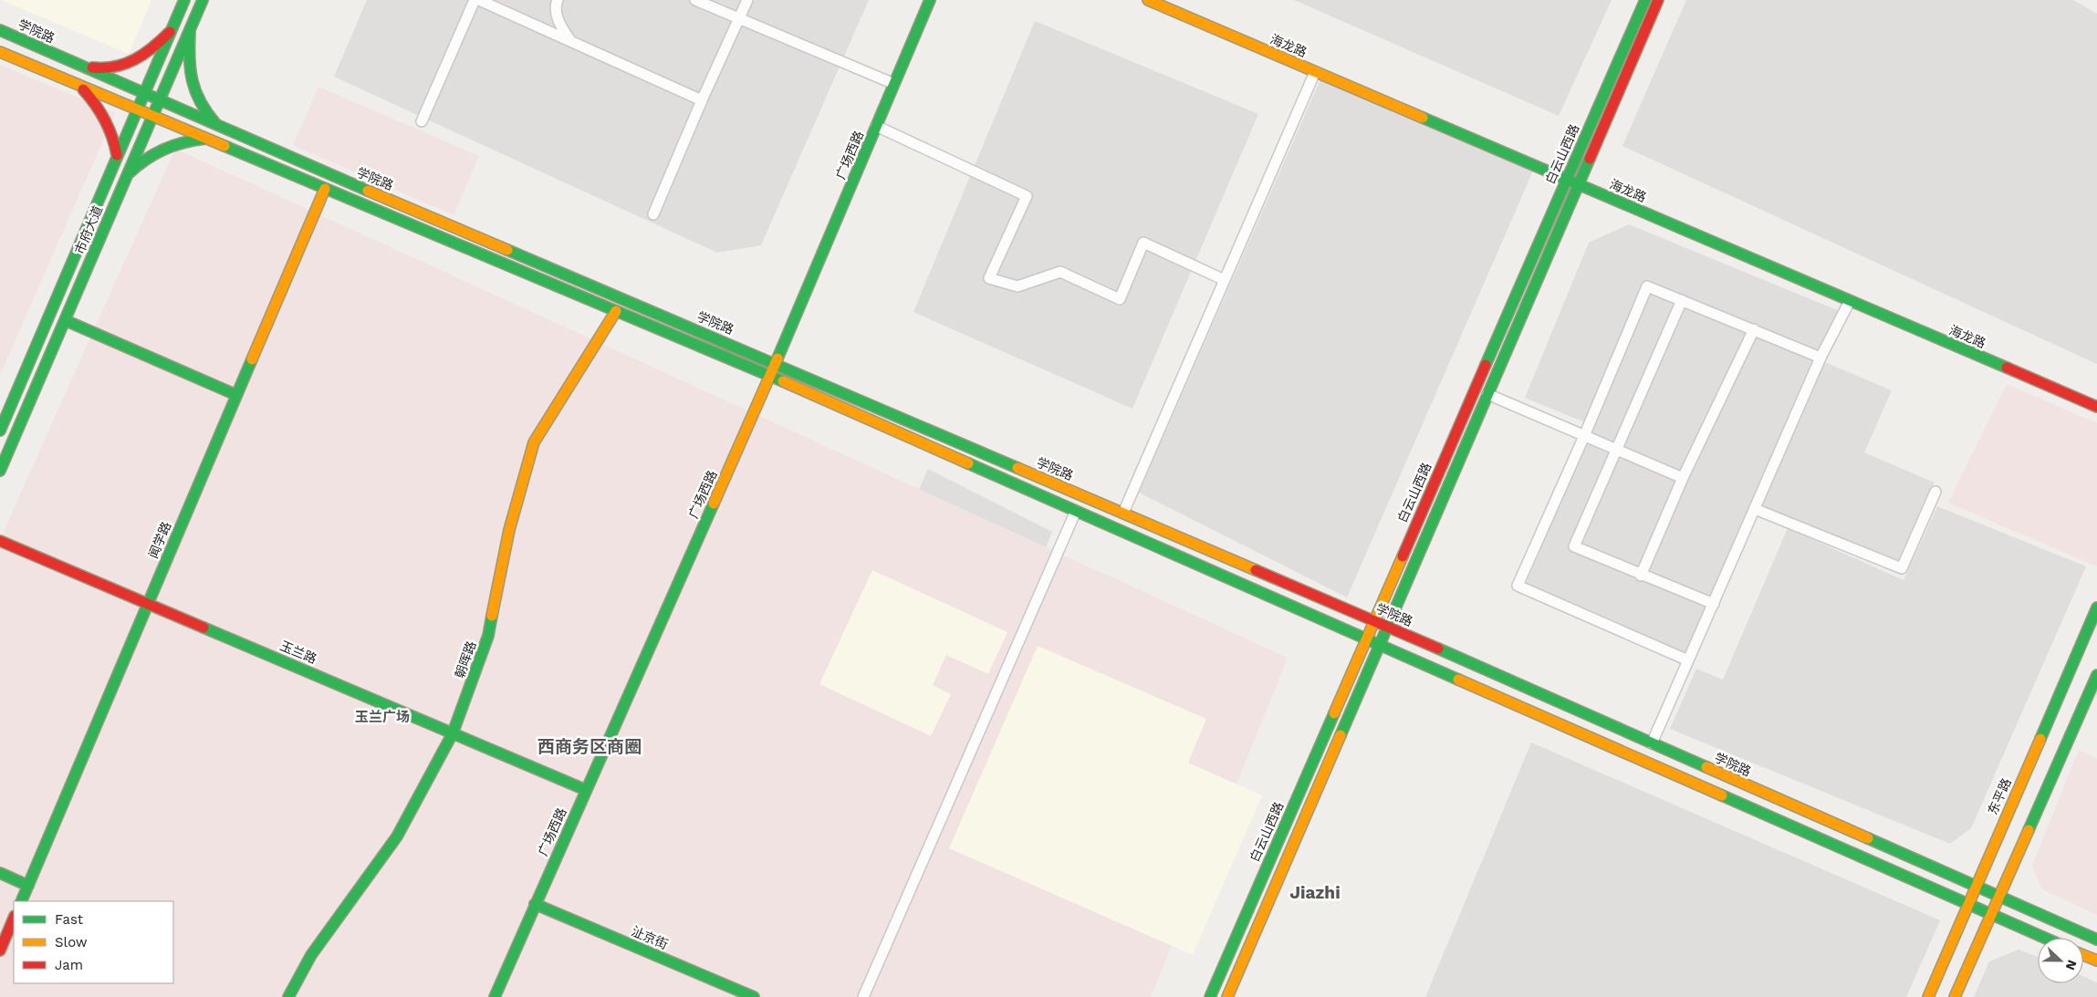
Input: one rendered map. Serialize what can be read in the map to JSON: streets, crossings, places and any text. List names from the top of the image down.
{
  "streets": {
    "main road": [
      "学院路",
      "海龙路",
      "白云山西路",
      "广场西路",
      "市府大道",
      "闻学路",
      "玉兰路",
      "朝晖路",
      "东平路",
      "沚京街"
    ]
  },
  "crossings": [
    ["学院路", "白云山西路"],
    ["学院路", "广场西路"],
    ["学院路", "市府大道"],
    ["学院路", "东平路"],
    ["海龙路", "白云山西路"],
    ["广场西路", "玉兰路"],
    ["广场西路", "沚京街"],
    ["闻学路", "玉兰路"],
    ["玉兰路", "朝晖路"]
  ],
  "districts": ["玉兰广场", "西商务区商圈", "Jiazhi"],
  "legend": ["Fast", "Slow", "Jam"],
  "north": "right"
}
